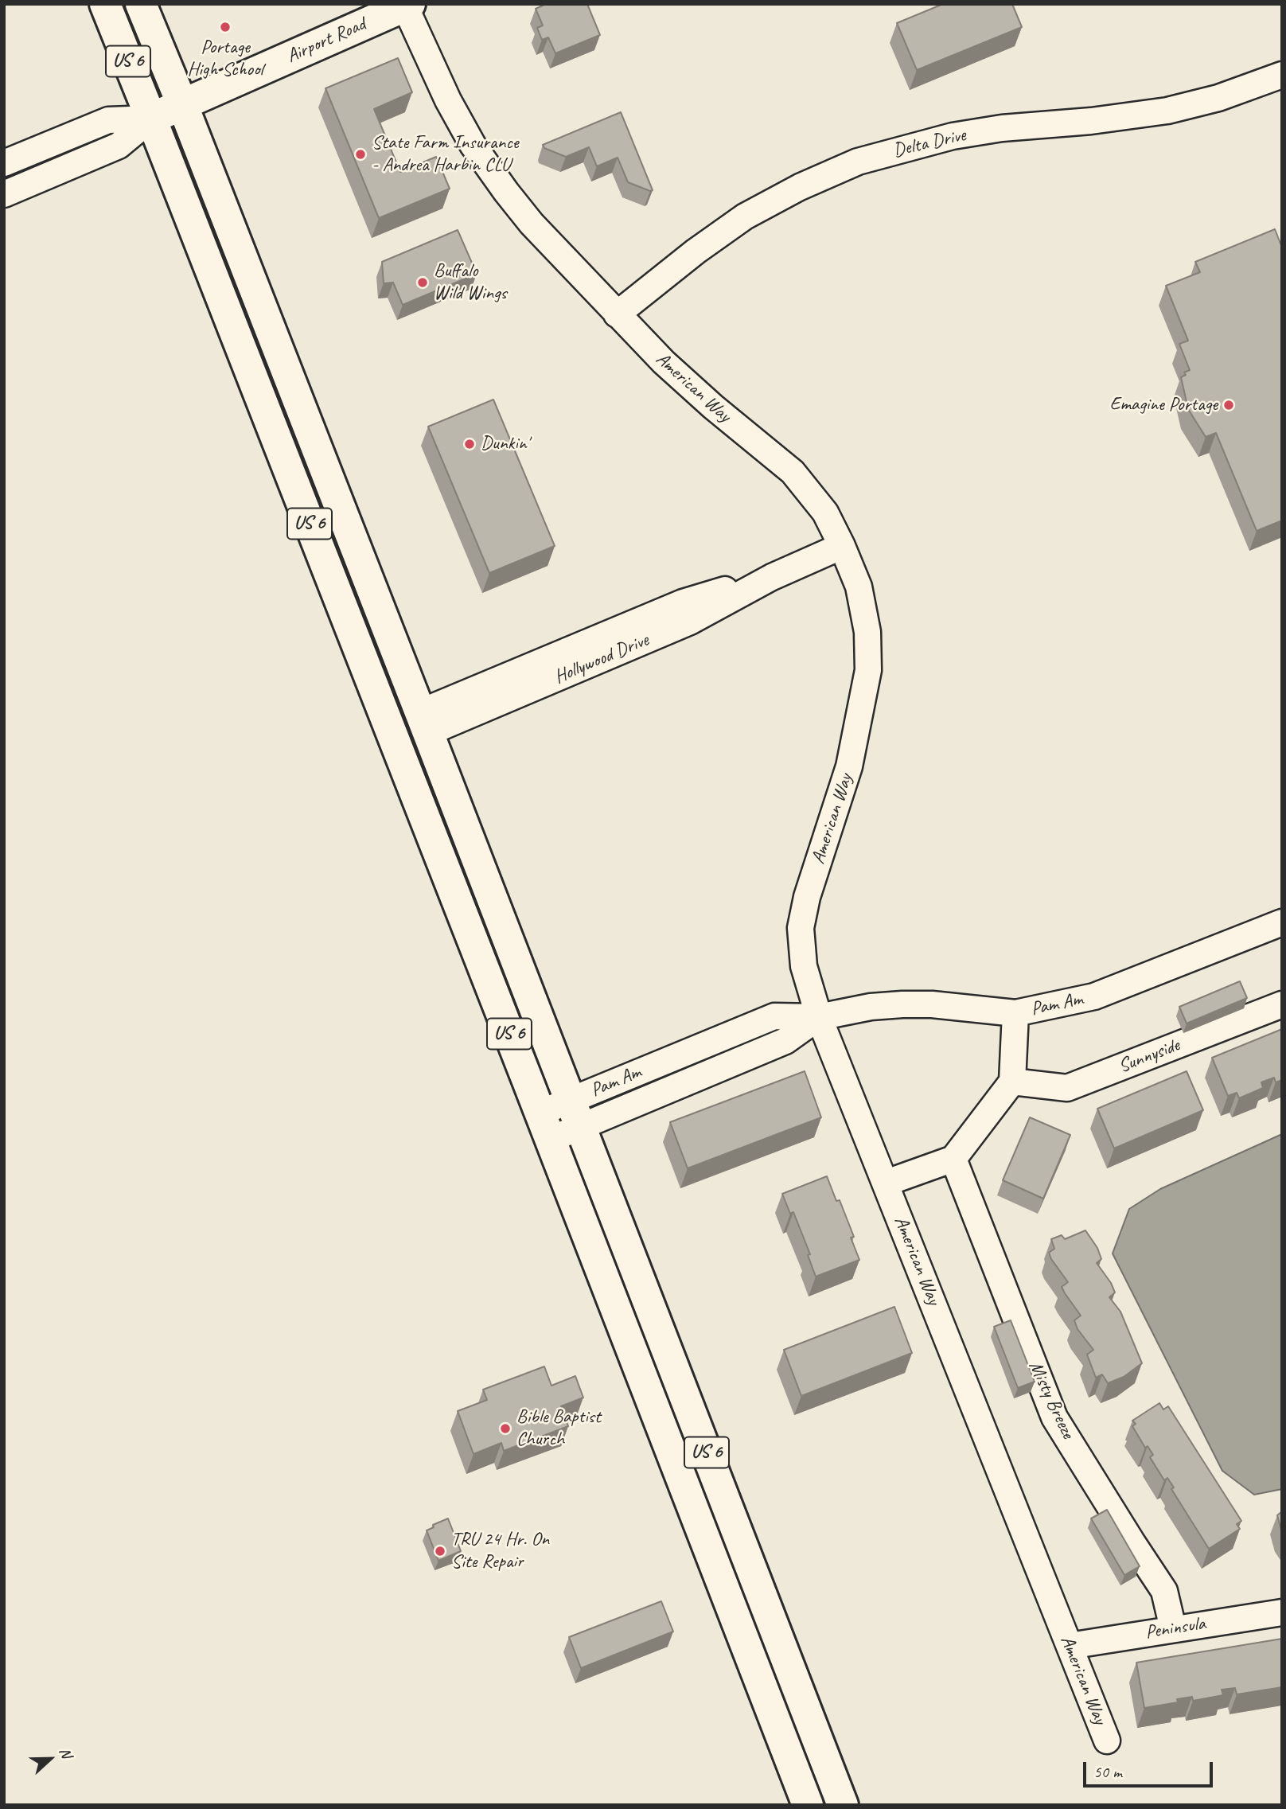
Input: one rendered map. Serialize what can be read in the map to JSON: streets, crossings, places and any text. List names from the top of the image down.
{
  "streets": {
    "main road": ["Airport Road", "US 6"],
    "street": [
      "Delta Drive",
      "American Way",
      "Hollywood Drive",
      "Pam Am",
      "Sunnyside",
      "Misty Breeze",
      "Peninsula"
    ]
  },
  "crossings": [
    ["Airport Road", "US 6"],
    ["Airport Road", "American Way"],
    ["US 6", "Hollywood Drive"],
    ["US 6", "Pam Am"],
    ["Delta Drive", "American Way"],
    ["American Way", "Hollywood Drive"],
    ["American Way", "Pam Am"],
    ["American Way", "Peninsula"],
    ["Misty Breeze", "Peninsula"]
  ],
  "places": [
    "Portage High School",
    "State Farm Insurance - Andrea Harbin CLU",
    "Buffalo Wild Wings",
    "Emagine Portage",
    "Dunkin'",
    "Bible Baptist Church",
    "TRU 24 Hr. On Site Repair"
  ],
  "scale_bar": "50 m",
  "north": "right"
}
